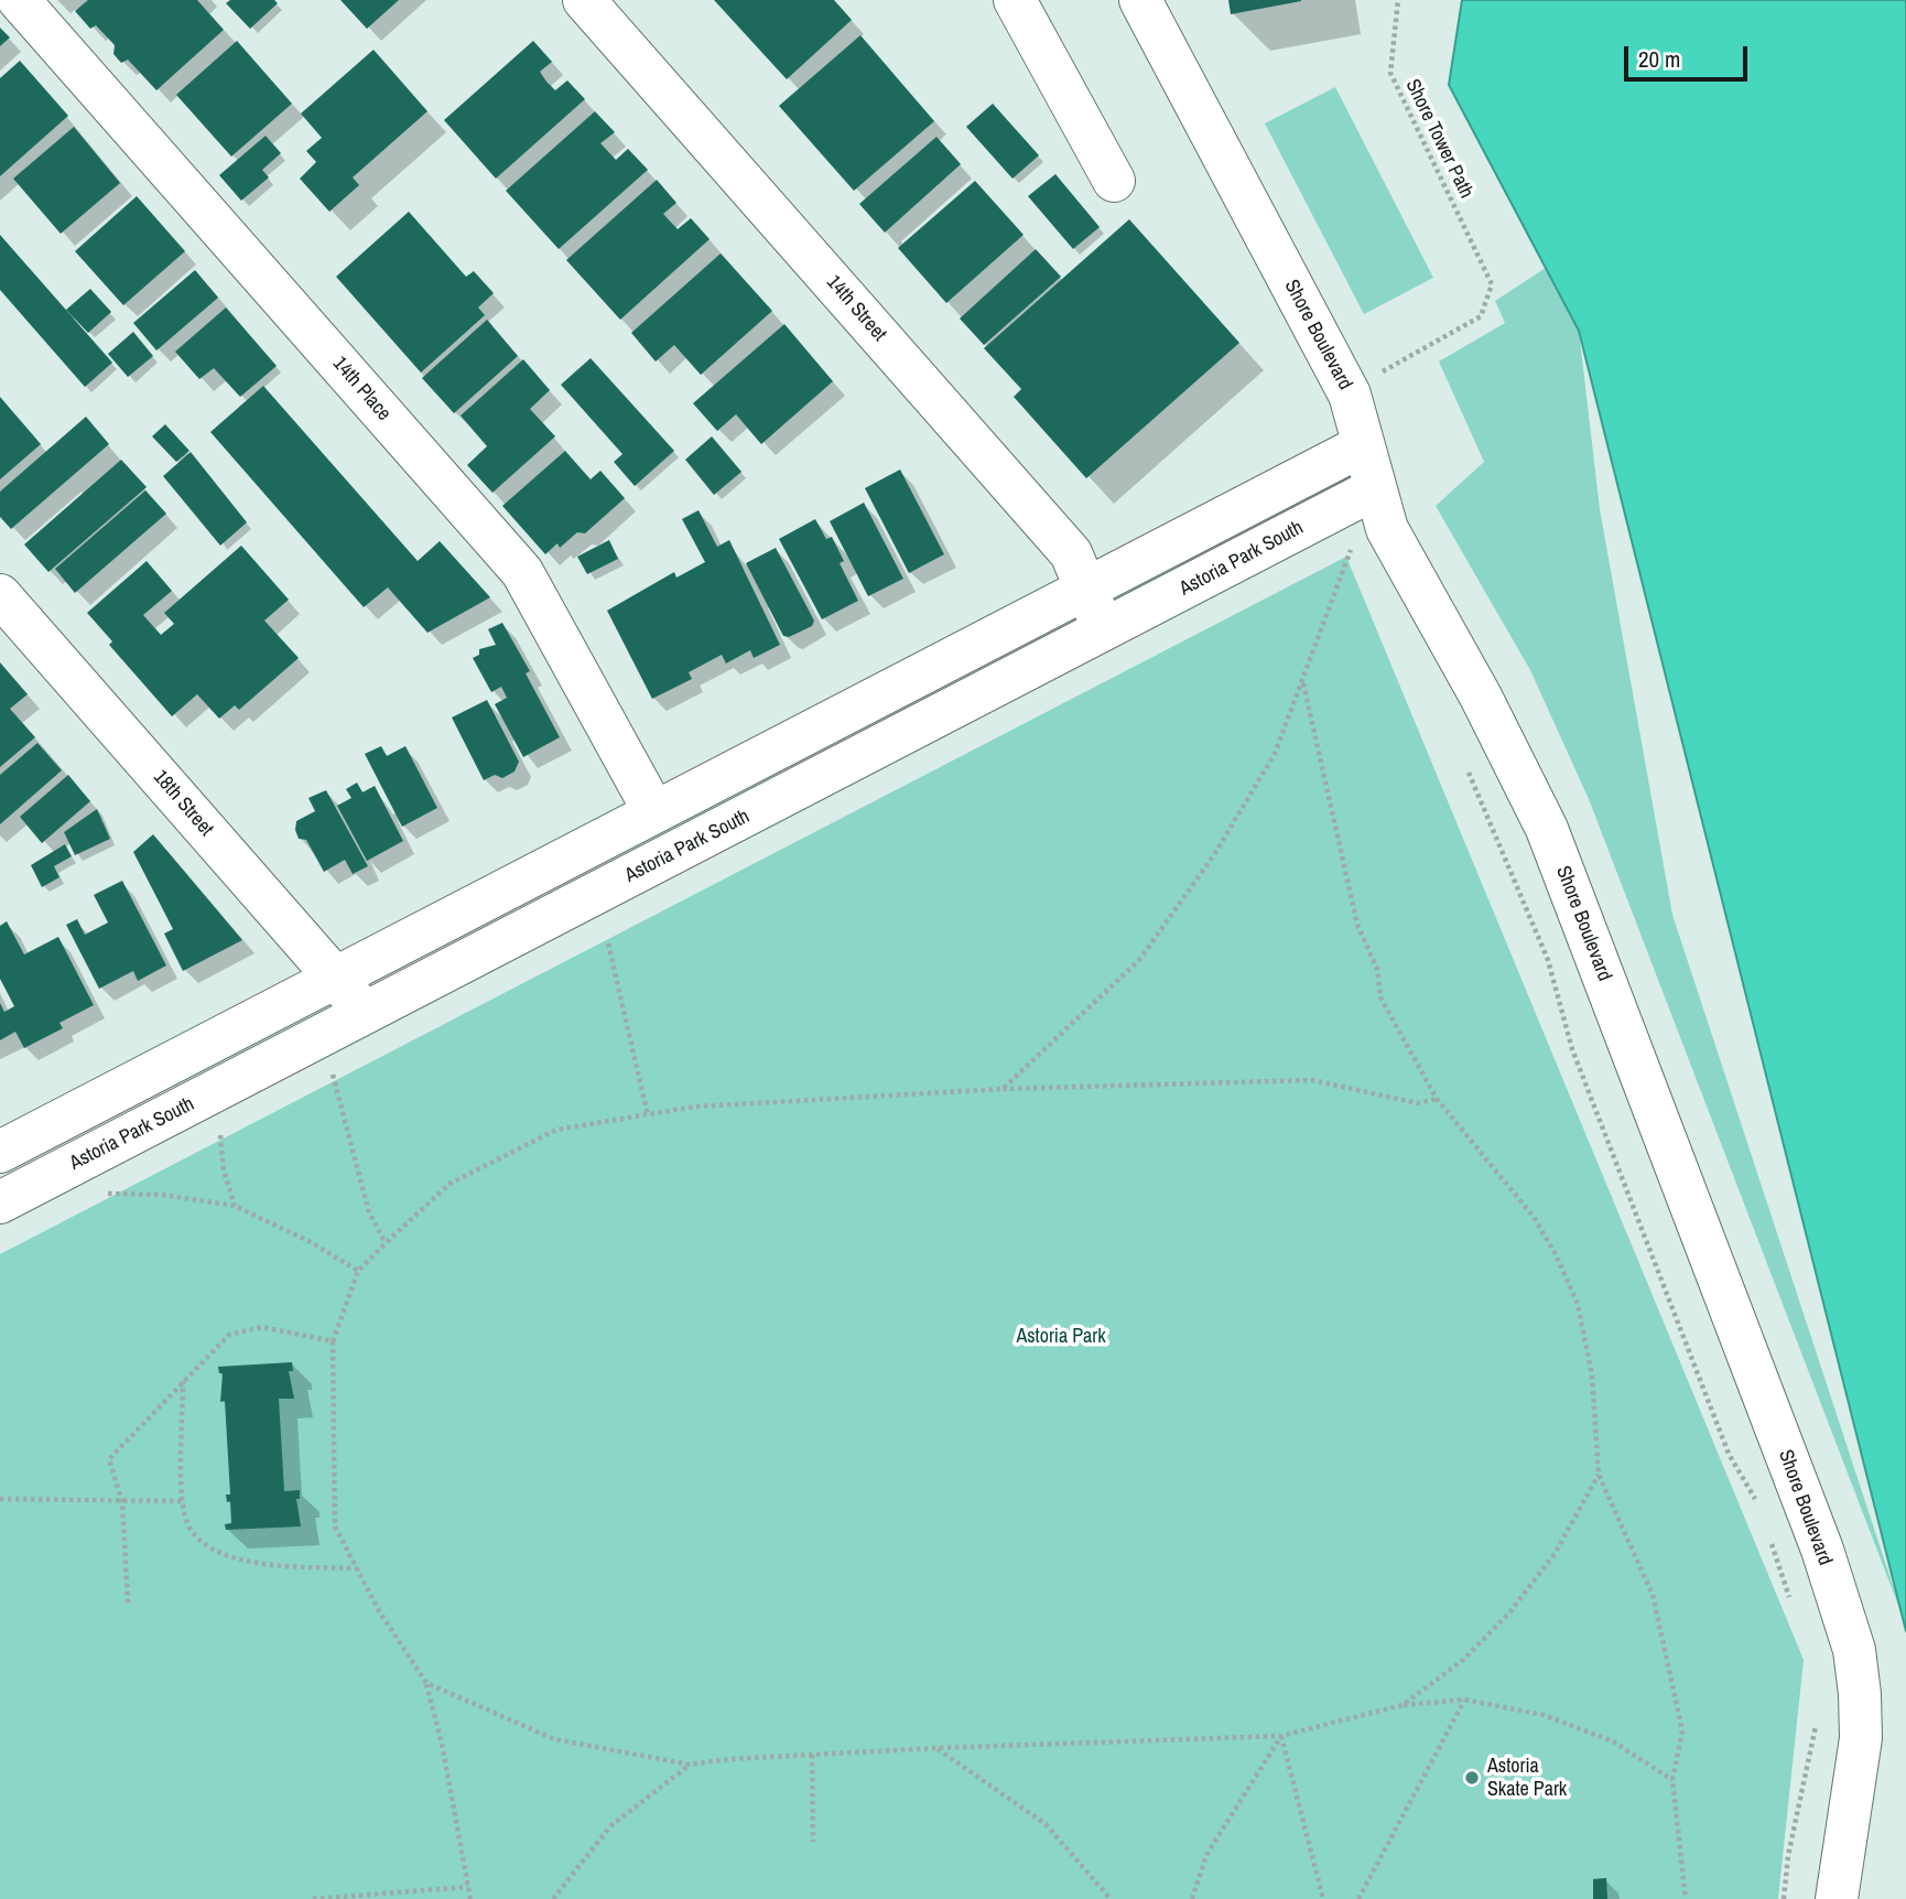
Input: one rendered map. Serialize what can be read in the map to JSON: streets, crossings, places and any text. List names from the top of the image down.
{
  "streets": {
    "street": [
      "14th Street",
      "Shore Boulevard",
      "14th Place",
      "Astoria Park South",
      "18th Street"
    ],
    "path": ["Shore Tower Path"]
  },
  "crossings": [
    ["14th Street", "Astoria Park South"],
    ["Shore Boulevard", "Astoria Park South"],
    ["Astoria Park South", "18th Street"]
  ],
  "parks": ["Astoria Park"],
  "places": ["Astoria Skate Park"],
  "scale_bar": "20 m"
}
